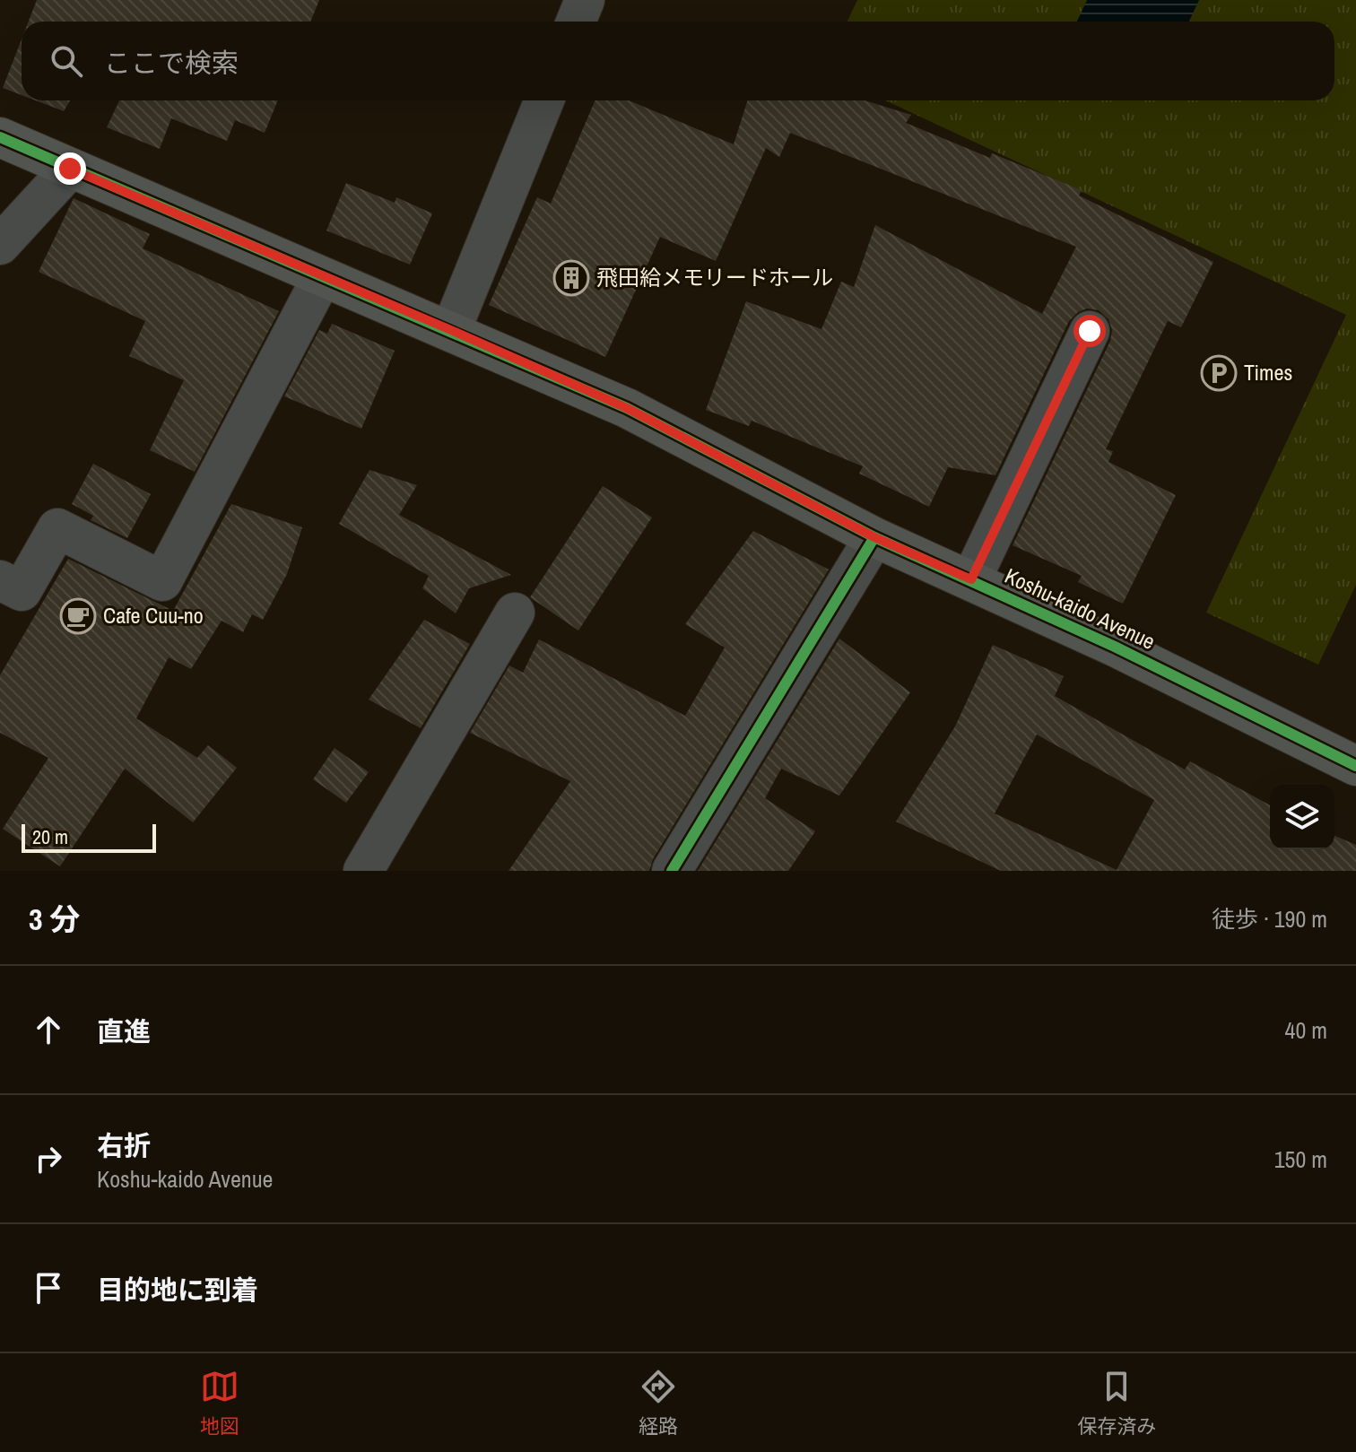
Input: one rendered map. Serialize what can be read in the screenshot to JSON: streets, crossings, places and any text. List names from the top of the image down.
{
  "streets": {
    "main road": ["Koshu-kaido Avenue"]
  },
  "places": {
    "building": ["飛田給メモリードホール"],
    "parking": ["Times"],
    "cafe": ["Cafe Cuu-no"]
  },
  "scale_bar": "20 m",
  "page": {
    "search": "ここで検索",
    "scale": "20 m",
    "heading": ["3 分", "徒歩 · 190 m"],
    "list": [
      ["直進", "40 m"],
      ["右折", "Koshu-kaido Avenue", "150 m"],
      "目的地に到着"
    ],
    "nav": ["地図", "経路", "保存済み"]
  }
}
